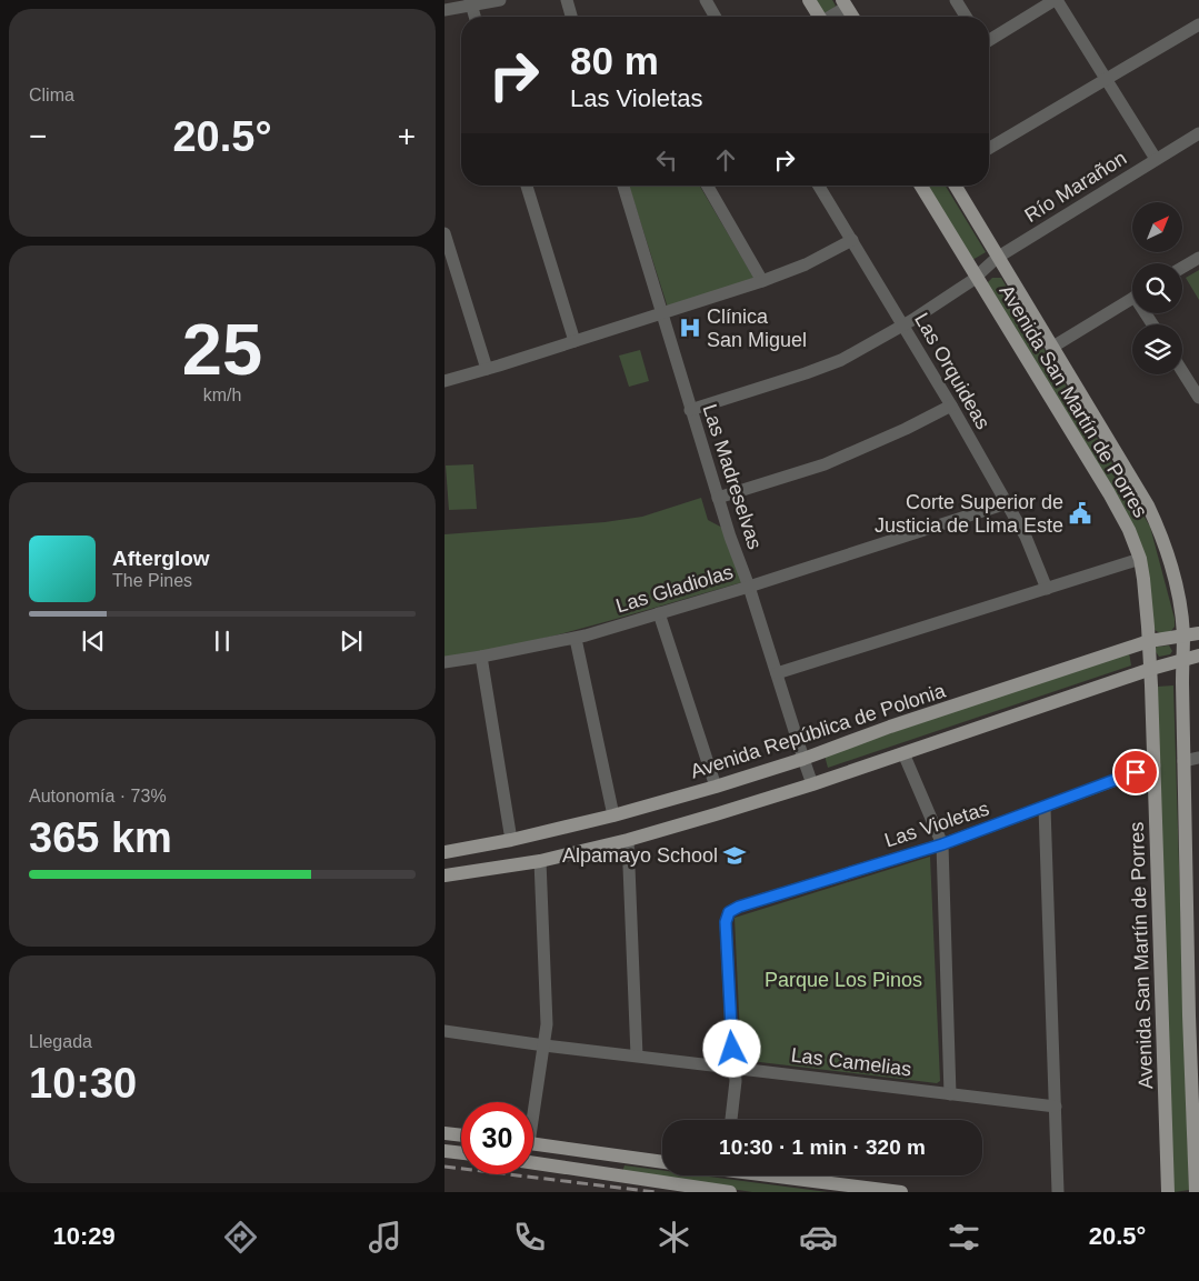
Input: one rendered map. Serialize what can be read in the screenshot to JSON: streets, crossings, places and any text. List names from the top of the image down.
{
  "streets": {
    "main road": ["Avenida San Martín de Porres", "Avenida República de Polonia"],
    "street": [
      "Río Marañon",
      "Las Orquideas",
      "Las Madreselvas",
      "Las Gladiolas",
      "Las Violetas",
      "Las Camelias"
    ]
  },
  "crossings": [
    ["Río Marañon", "Las Orquideas"],
    ["Río Marañon", "Avenida San Martín de Porres"],
    ["Río Marañon", "Las Madreselvas"],
    ["Las Orquideas", "Las Gladiolas"],
    ["Avenida San Martín de Porres", "Avenida República de Polonia"],
    ["Avenida San Martín de Porres", "Las Violetas"],
    ["Las Madreselvas", "Las Gladiolas"],
    ["Las Madreselvas", "Avenida República de Polonia"],
    ["Las Violetas", "Las Camelias"]
  ],
  "parks": ["Parque Los Pinos"],
  "places": {
    "hospital": ["Clínica San Miguel"],
    "public building": ["Corte Superior de Justicia de Lima Este"],
    "school or university": ["Alpamayo School"]
  },
  "north": "top right",
  "page": {
    "tile": [
      "Clima",
      ["25", "km/h"],
      ["Autonomía · 73%", "365 km"],
      ["Llegada", "10:30"]
    ],
    "turn": ["80 m", "Las Violetas"],
    "heat": ["−", "20.5°", "+"],
    "song": ["Afterglow", "The Pines"],
    "limit": "30",
    "trip": "10:30 · 1 min · 320 m",
    "tabs": ["10:29", "20.5°"]
  }
}
